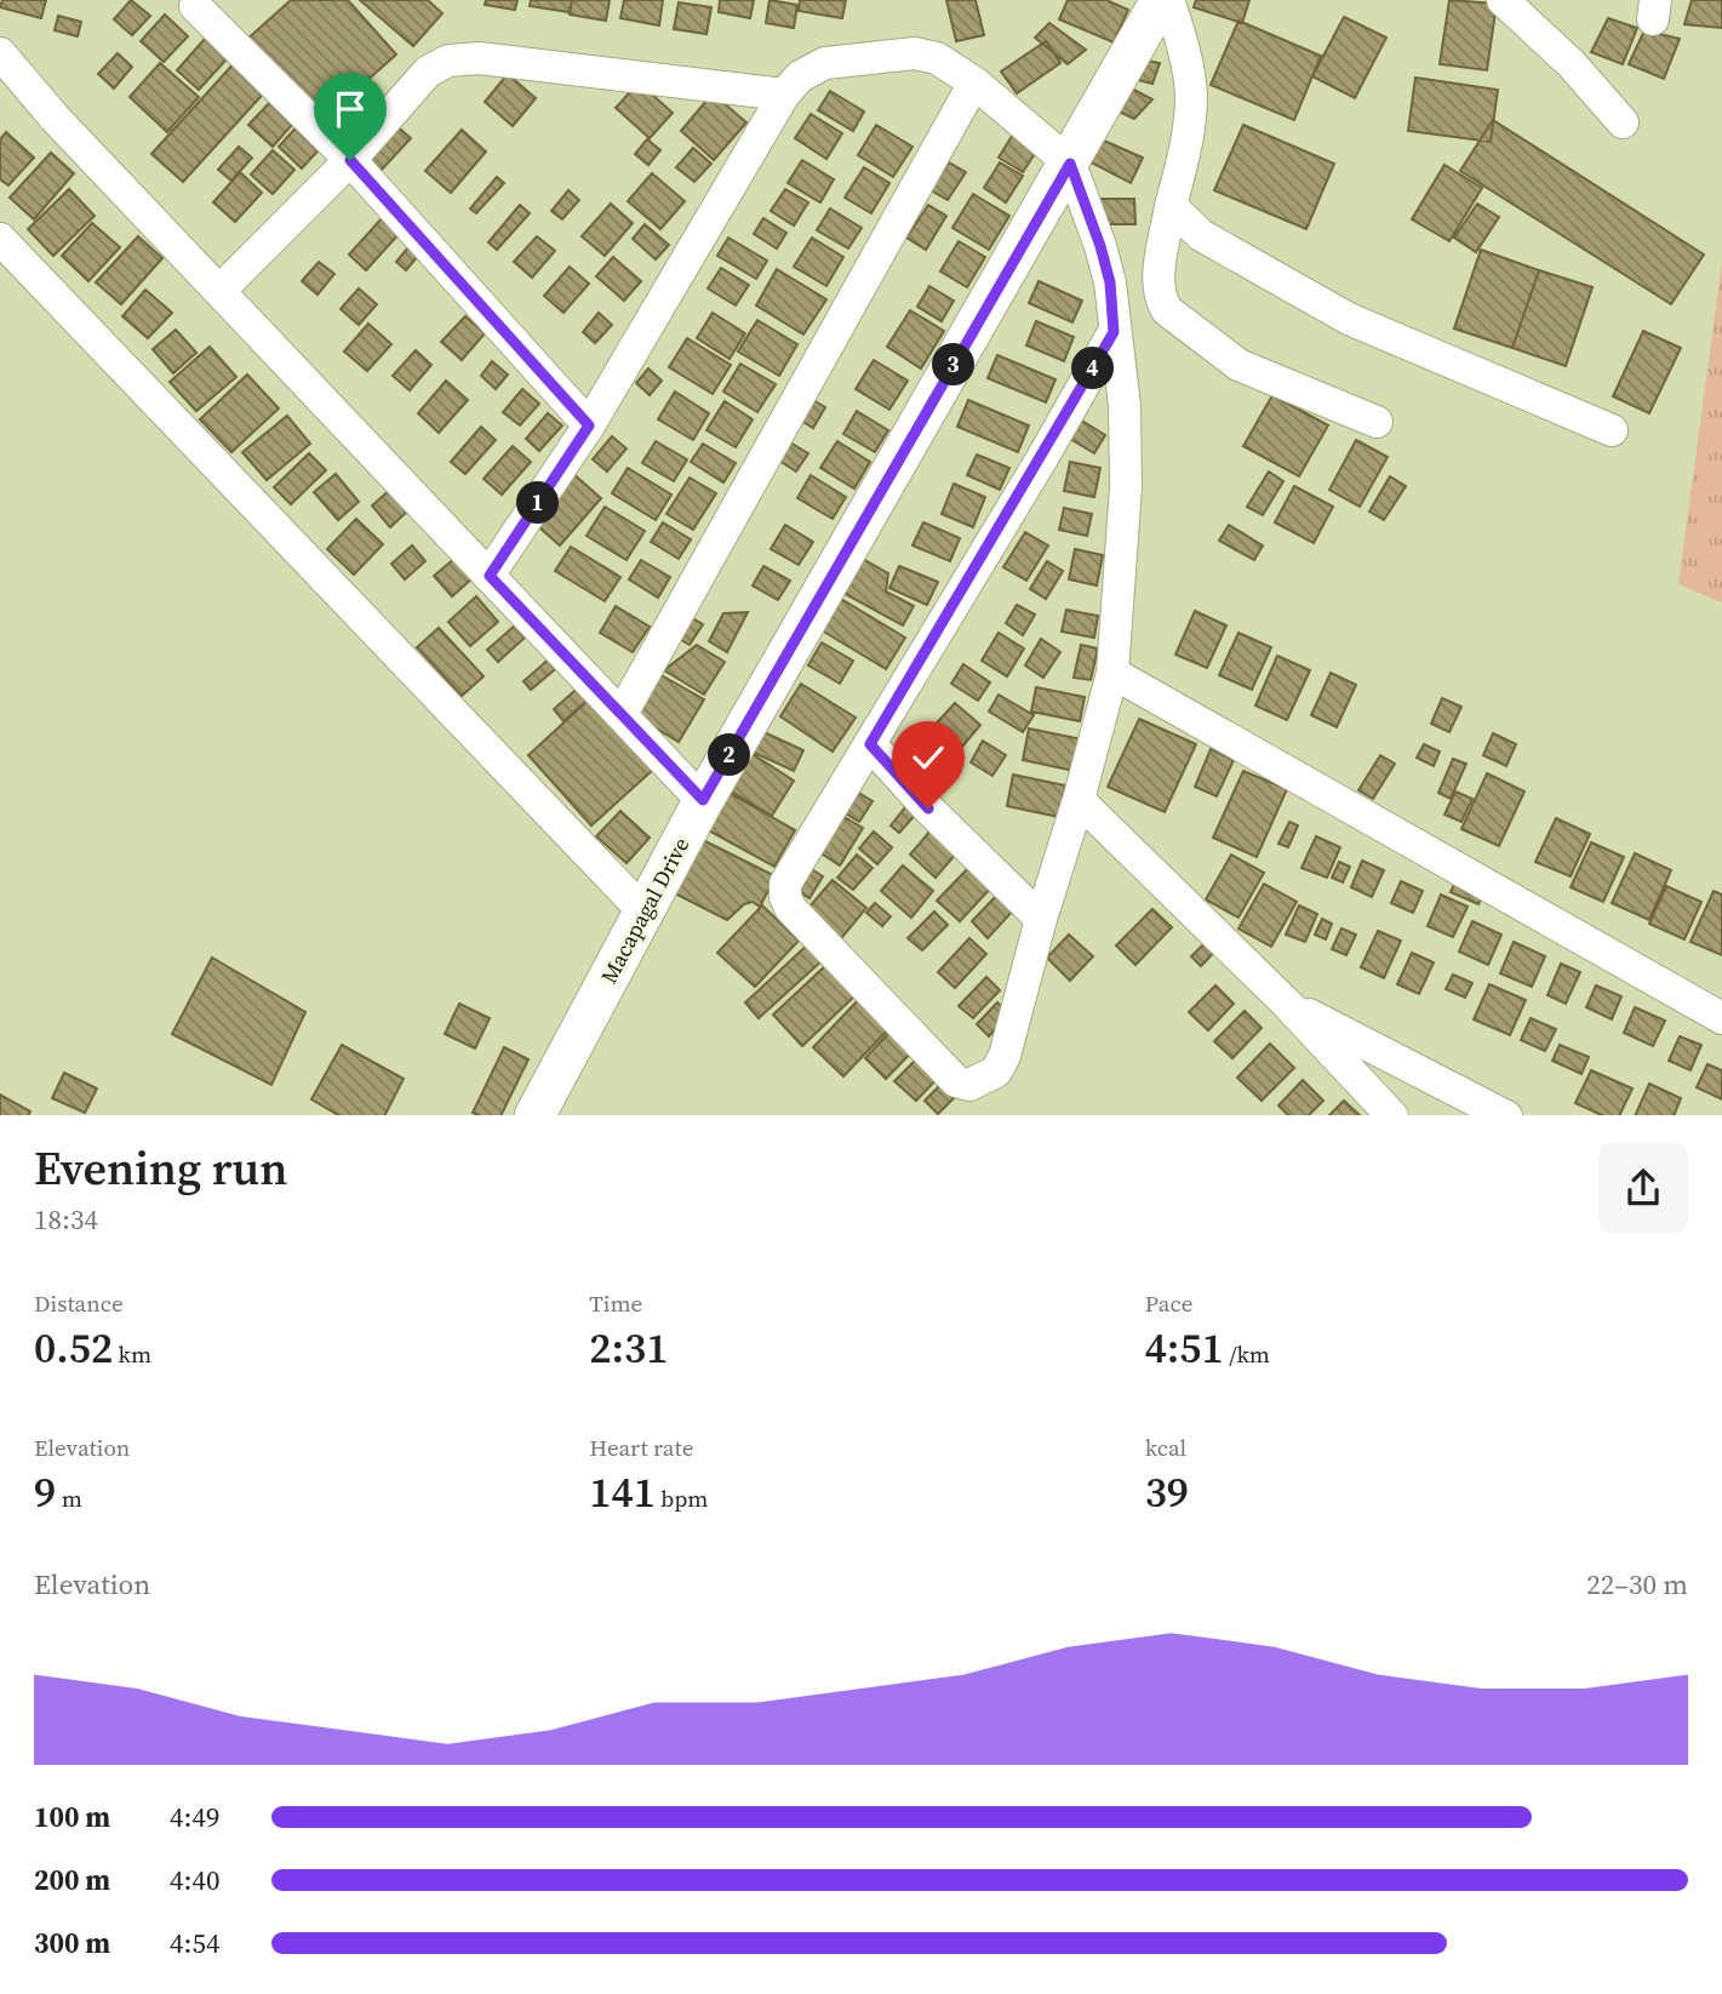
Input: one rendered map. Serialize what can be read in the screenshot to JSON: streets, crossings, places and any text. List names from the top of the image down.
{
  "streets": {
    "main road": ["Macapagal Drive"]
  },
  "page": {
    "pins": [
      "3",
      "4",
      "1",
      "2"
    ],
    "heading": ["Evening run", "18:34"],
    "stats": [
      ["Distance", "0.52 km"],
      ["Time", "2:31"],
      ["Pace", "4:51 /km"],
      ["Elevation", "9 m"],
      ["Heart rate", "141 bpm"],
      ["kcal", "39"]
    ],
    "chart": ["Elevation", "22–30 m"],
    "list": [
      {
        "name": "100 m",
        "note": "4:49"
      },
      {
        "name": "200 m",
        "note": "4:40"
      },
      {
        "name": "300 m",
        "note": "4:54"
      }
    ]
  }
}
